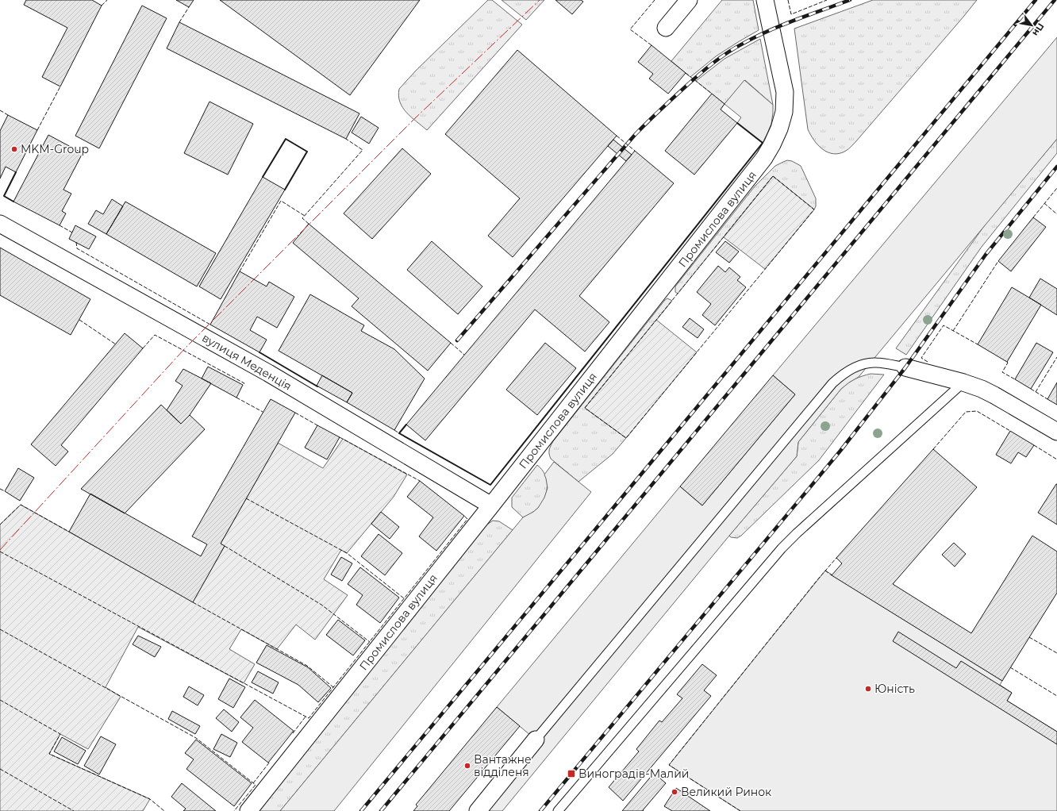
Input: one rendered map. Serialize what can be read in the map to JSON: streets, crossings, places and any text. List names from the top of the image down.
{
  "streets": {
    "street": ["Промислова вулиця", "вулиця Меденція"]
  },
  "crossings": [
    ["Промислова вулиця", "вулиця Меденція"]
  ],
  "places": {
    "other": [
      "MKM-Group",
      "Юність",
      "Вантажне відділеня",
      "Великий Ринок"
    ],
    "transit": ["Виноградів-Малий"]
  },
  "north": "bottom right"
}
